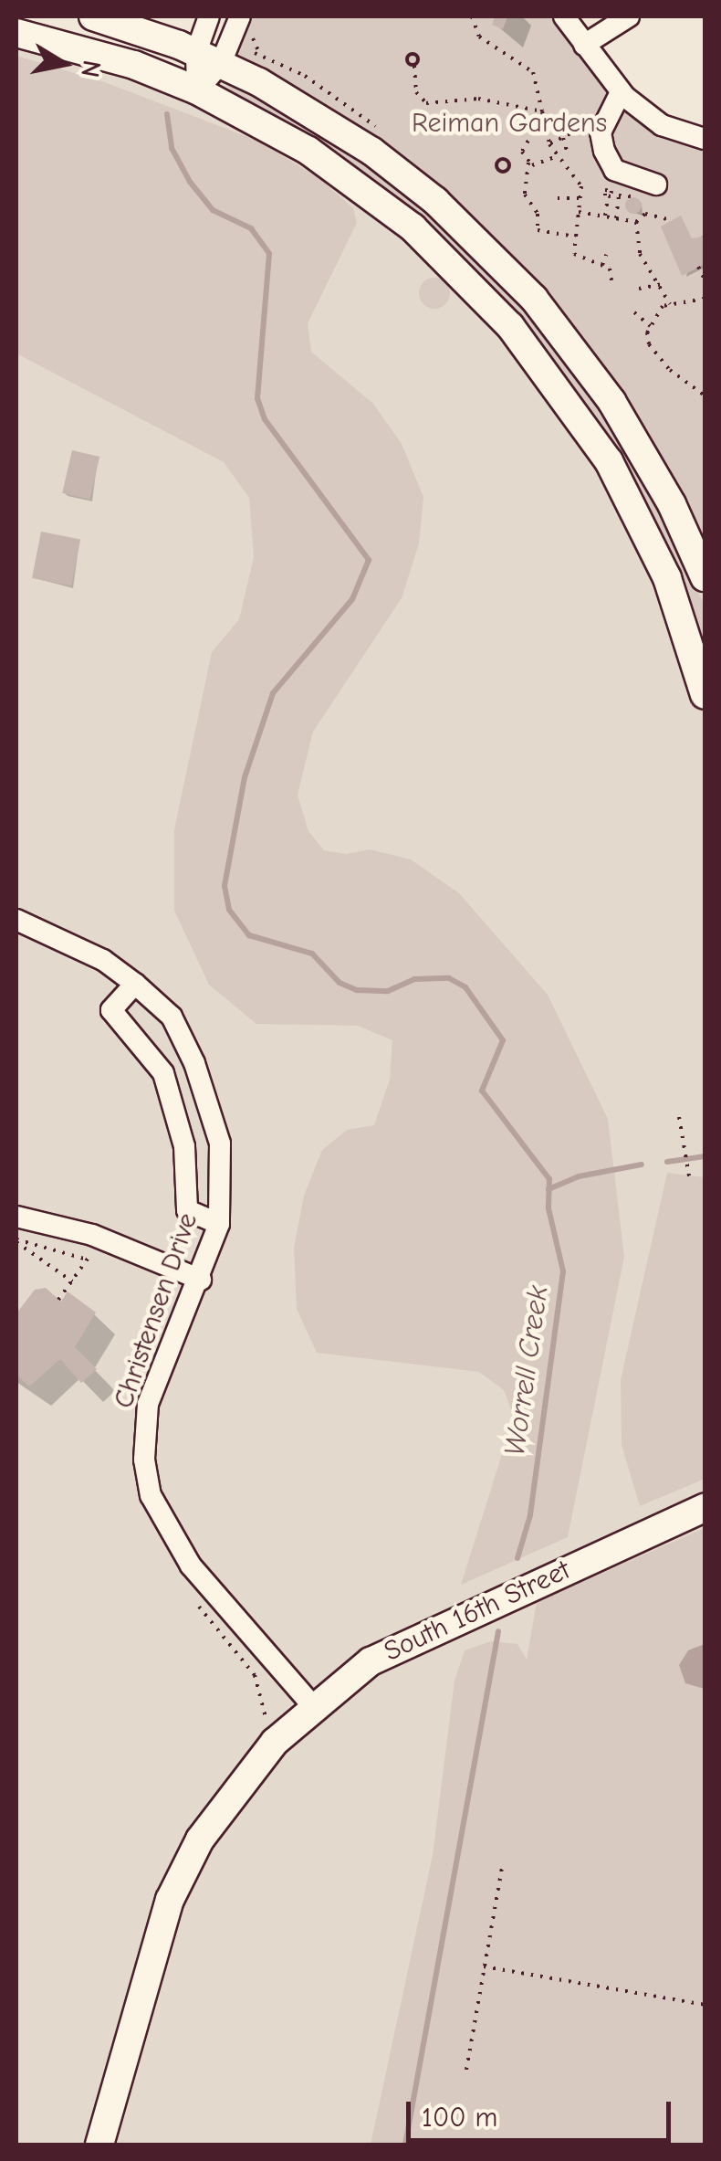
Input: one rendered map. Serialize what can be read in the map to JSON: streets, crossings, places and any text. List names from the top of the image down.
{
  "streets": {
    "main road": ["South 16th Street"],
    "street": ["Christensen Drive"]
  },
  "crossings": [
    ["Christensen Drive", "South 16th Street"]
  ],
  "water": ["Worrell Creek"],
  "parks": ["Reiman Gardens"],
  "scale_bar": "100 m",
  "north": "right"
}
